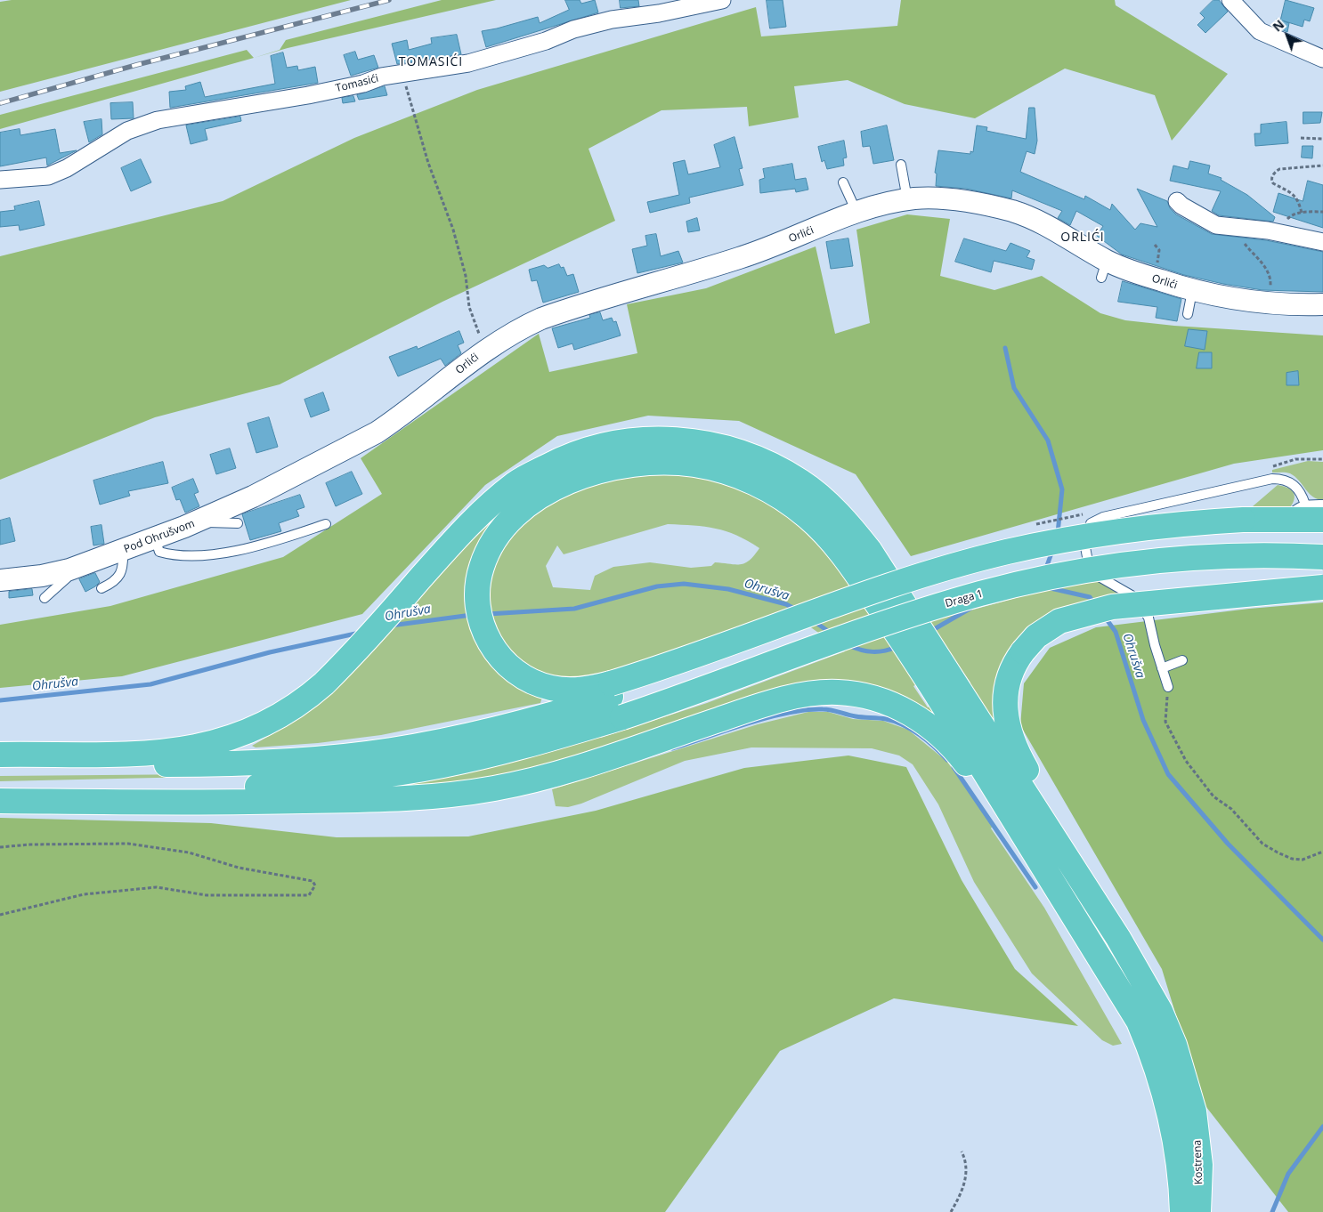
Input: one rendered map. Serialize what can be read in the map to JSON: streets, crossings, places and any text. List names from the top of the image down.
{
  "streets": {
    "highway": ["Draga 1", "Kostrena"],
    "street": ["Tomasići", "Orlići", "Pod Ohrušvom"]
  },
  "crossings": [
    ["Orlići", "Pod Ohrušvom"]
  ],
  "districts": ["TOMASIĆI", "ORLIĆI"],
  "water": ["Ohrušva"],
  "north": "top left"
}
